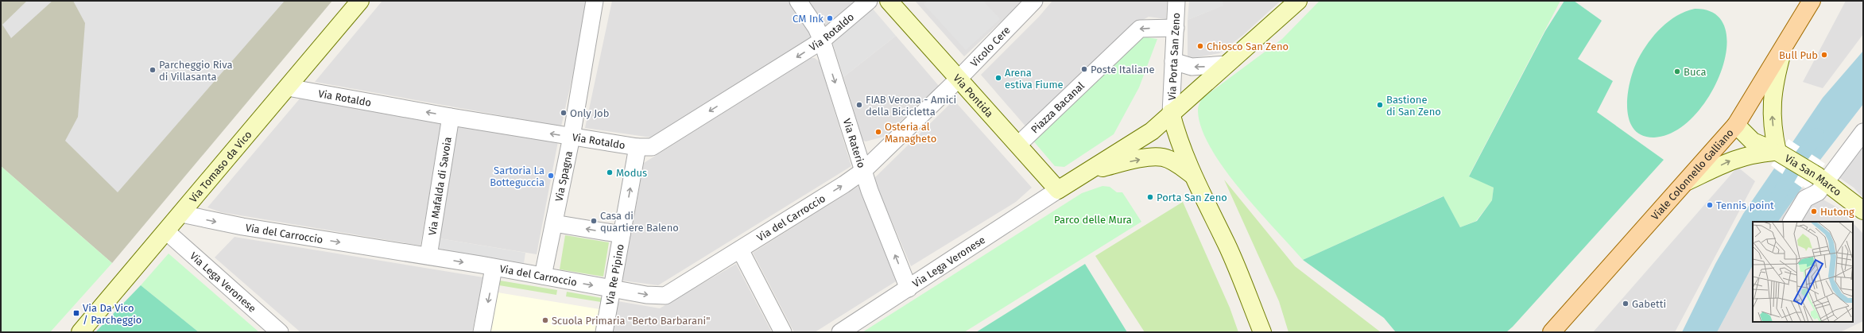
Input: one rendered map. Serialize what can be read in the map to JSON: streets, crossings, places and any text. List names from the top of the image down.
{
  "streets": {
    "main road": ["Viale Colonnello Galliano"],
    "street": [
      "Via Rotaldo",
      "Vicolo Cere",
      "Via Porta San Zeno",
      "Via Pontida",
      "Piazza Bacanal",
      "Via Raterio",
      "Via Tomaso da Vico",
      "Via San Marco",
      "Via Spagna",
      "Via Mafalda di Savoia",
      "Via del Carroccio",
      "Via Lega Veronese",
      "Via Re Pipino"
    ]
  },
  "crossings": [
    ["Via Rotaldo", "Via Raterio"],
    ["Via Rotaldo", "Via Tomaso da Vico"],
    ["Via Rotaldo", "Via Spagna"],
    ["Via Rotaldo", "Via Mafalda di Savoia"],
    ["Via Rotaldo", "Via Re Pipino"],
    ["Vicolo Cere", "Via Pontida"],
    ["Vicolo Cere", "Via Raterio"],
    ["Vicolo Cere", "Via del Carroccio"],
    ["Via Porta San Zeno", "Piazza Bacanal"],
    ["Via Pontida", "Piazza Bacanal"],
    ["Via Pontida", "Via Lega Veronese"],
    ["Via Raterio", "Via del Carroccio"],
    ["Via Raterio", "Via Lega Veronese"],
    ["Via Tomaso da Vico", "Via del Carroccio"],
    ["Via Tomaso da Vico", "Via Lega Veronese"],
    ["Viale Colonnello Galliano", "Via San Marco"],
    ["Via Spagna", "Via del Carroccio"],
    ["Via Spagna", "Via Re Pipino"],
    ["Via Mafalda di Savoia", "Via del Carroccio"],
    ["Via del Carroccio", "Via Re Pipino"]
  ],
  "one_way": ["Via Rotaldo", "Via del Carroccio"],
  "parks": ["Parco delle Mura"],
  "places": {
    "other": [
      "CM Ink",
      "Chiosco San Zeno",
      "Bull Pub",
      "Poste Italiane",
      "Parcheggio Riva di Villasanta",
      "Buca",
      "Arena estiva Fiume",
      "FIAB Verona - Amici della Bicicletta",
      "Bastione di San Zeno",
      "Only Job",
      "Osteria al Managheto",
      "Modus",
      "Sartoria La Botteguccia",
      "Porta San Zeno",
      "Tennis point",
      "Hutong",
      "Casa di quartiere Baleno",
      "Gabetti",
      "Scuola Primaria \"Berto Barbarani\""
    ],
    "transit": ["Via Da Vico / Parcheggio"]
  }
}
